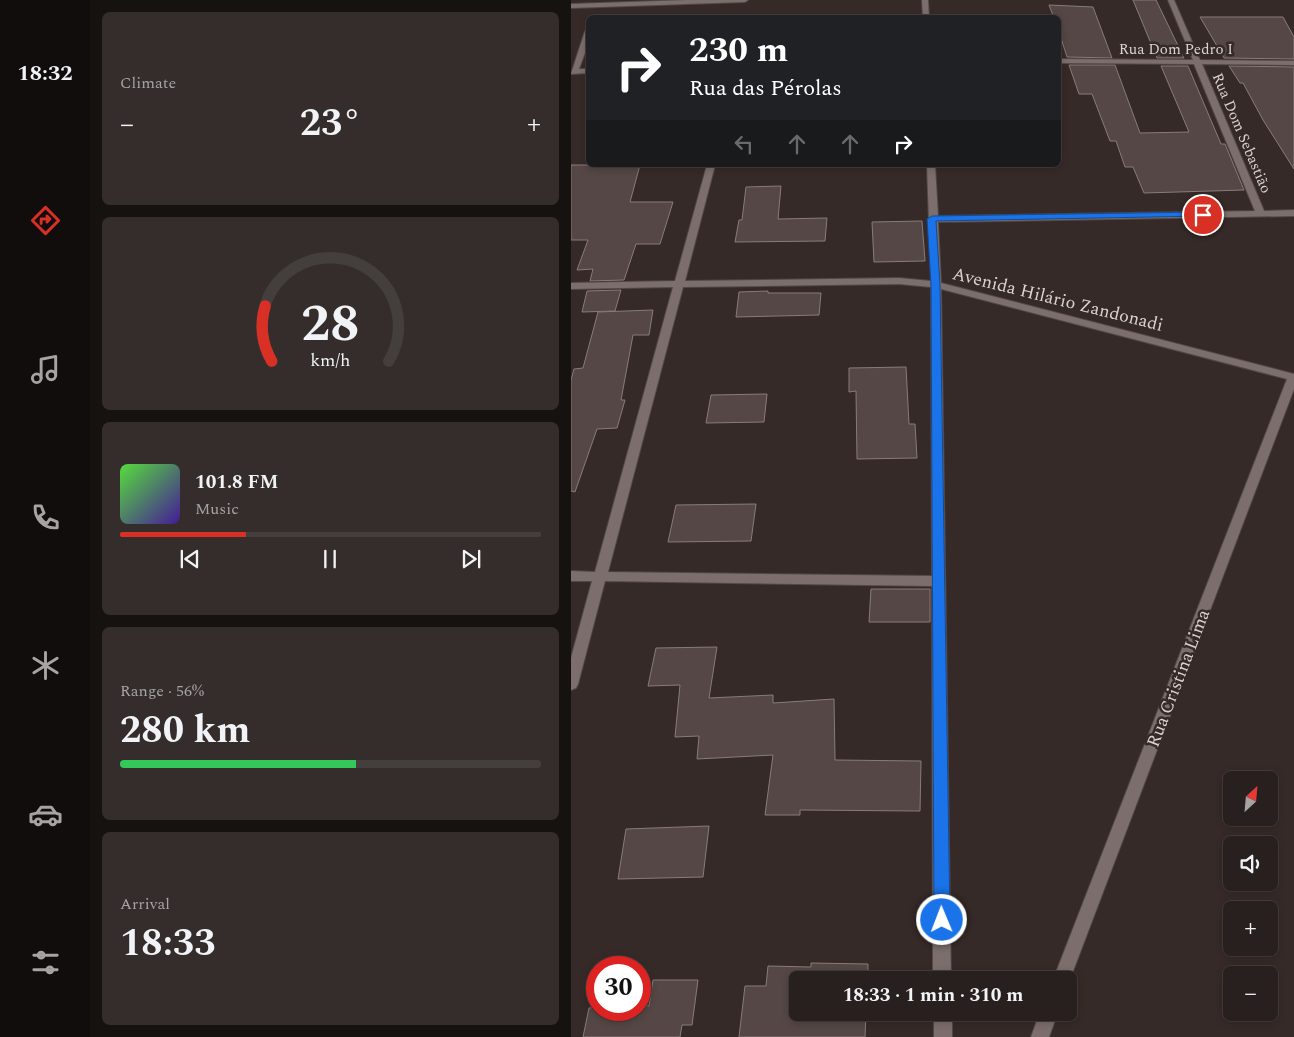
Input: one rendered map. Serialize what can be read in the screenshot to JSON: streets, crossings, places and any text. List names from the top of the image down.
{
  "streets": {
    "street": [
      "Rua Dom Pedro I",
      "Rua Dom Sebastião",
      "Avenida Hilário Zandonadi",
      "Rua Cristina Lima"
    ]
  },
  "crossings": [
    ["Rua Dom Pedro I", "Rua Dom Sebastião"],
    ["Avenida Hilário Zandonadi", "Rua Cristina Lima"]
  ],
  "north": "top right",
  "page": {
    "tabs": "18:32",
    "tile": [
      "Climate",
      ["Range · 56%", "280 km"],
      ["Arrival", "18:33"]
    ],
    "turn": ["230 m", "Rua das Pérolas"],
    "heat": ["−", "23°", "+"],
    "song": ["101.8 FM", "Music"],
    "map_buttons": ["+", "−"],
    "limit": "30",
    "trip": "18:33 · 1 min · 310 m",
    "gauge": ["28", "km/h"]
  }
}
